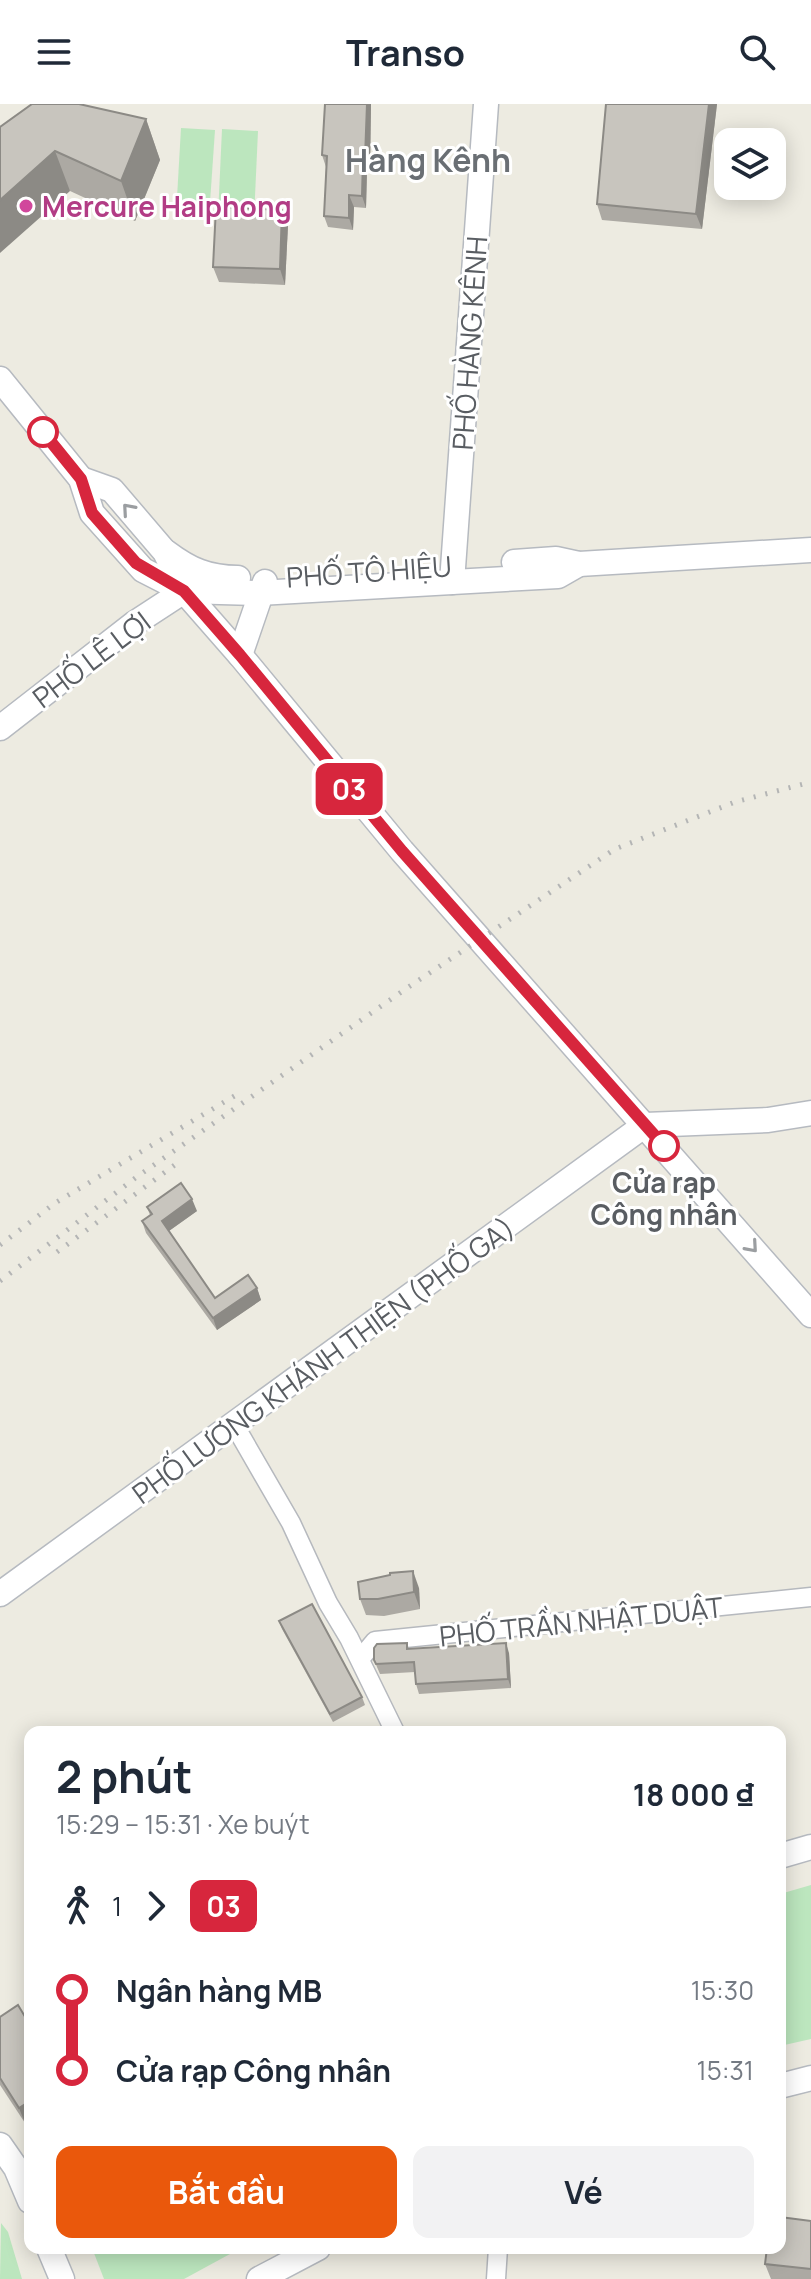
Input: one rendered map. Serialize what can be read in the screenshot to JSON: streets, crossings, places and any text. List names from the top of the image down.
{
  "streets": {
    "main road": [
      "PHỐ HÀNG KÊNH",
      "PHỐ TÔ HIỆU",
      "PHỐ LÊ LỢI",
      "PHỐ LƯƠNG KHÁNH THIỆN (PHỐ GA)"
    ],
    "street": ["PHỐ TRẦN NHẬT DUẬT"]
  },
  "crossings": [
    ["PHỐ HÀNG KÊNH", "PHỐ TÔ HIỆU"],
    ["PHỐ TÔ HIỆU", "PHỐ LÊ LỢI"]
  ],
  "districts": ["Hàng Kênh"],
  "places": ["Mercure Haiphong", "Cửa rạp Công nhân"],
  "lines": ["bus line 03"],
  "page": {
    "header": "Transo",
    "on_map": "03",
    "heading": ["2 phút", "15:29 – 15:31 · Xe buýt", "18 000 ₫"],
    "legs": ["1", "03"],
    "list": [
      {
        "name": "Ngân hàng MB",
        "value": "15:30"
      },
      {
        "name": "Cửa rạp Công nhân",
        "value": "15:31"
      }
    ],
    "buttons": ["Bắt đầu", "Vé"]
  }
}
